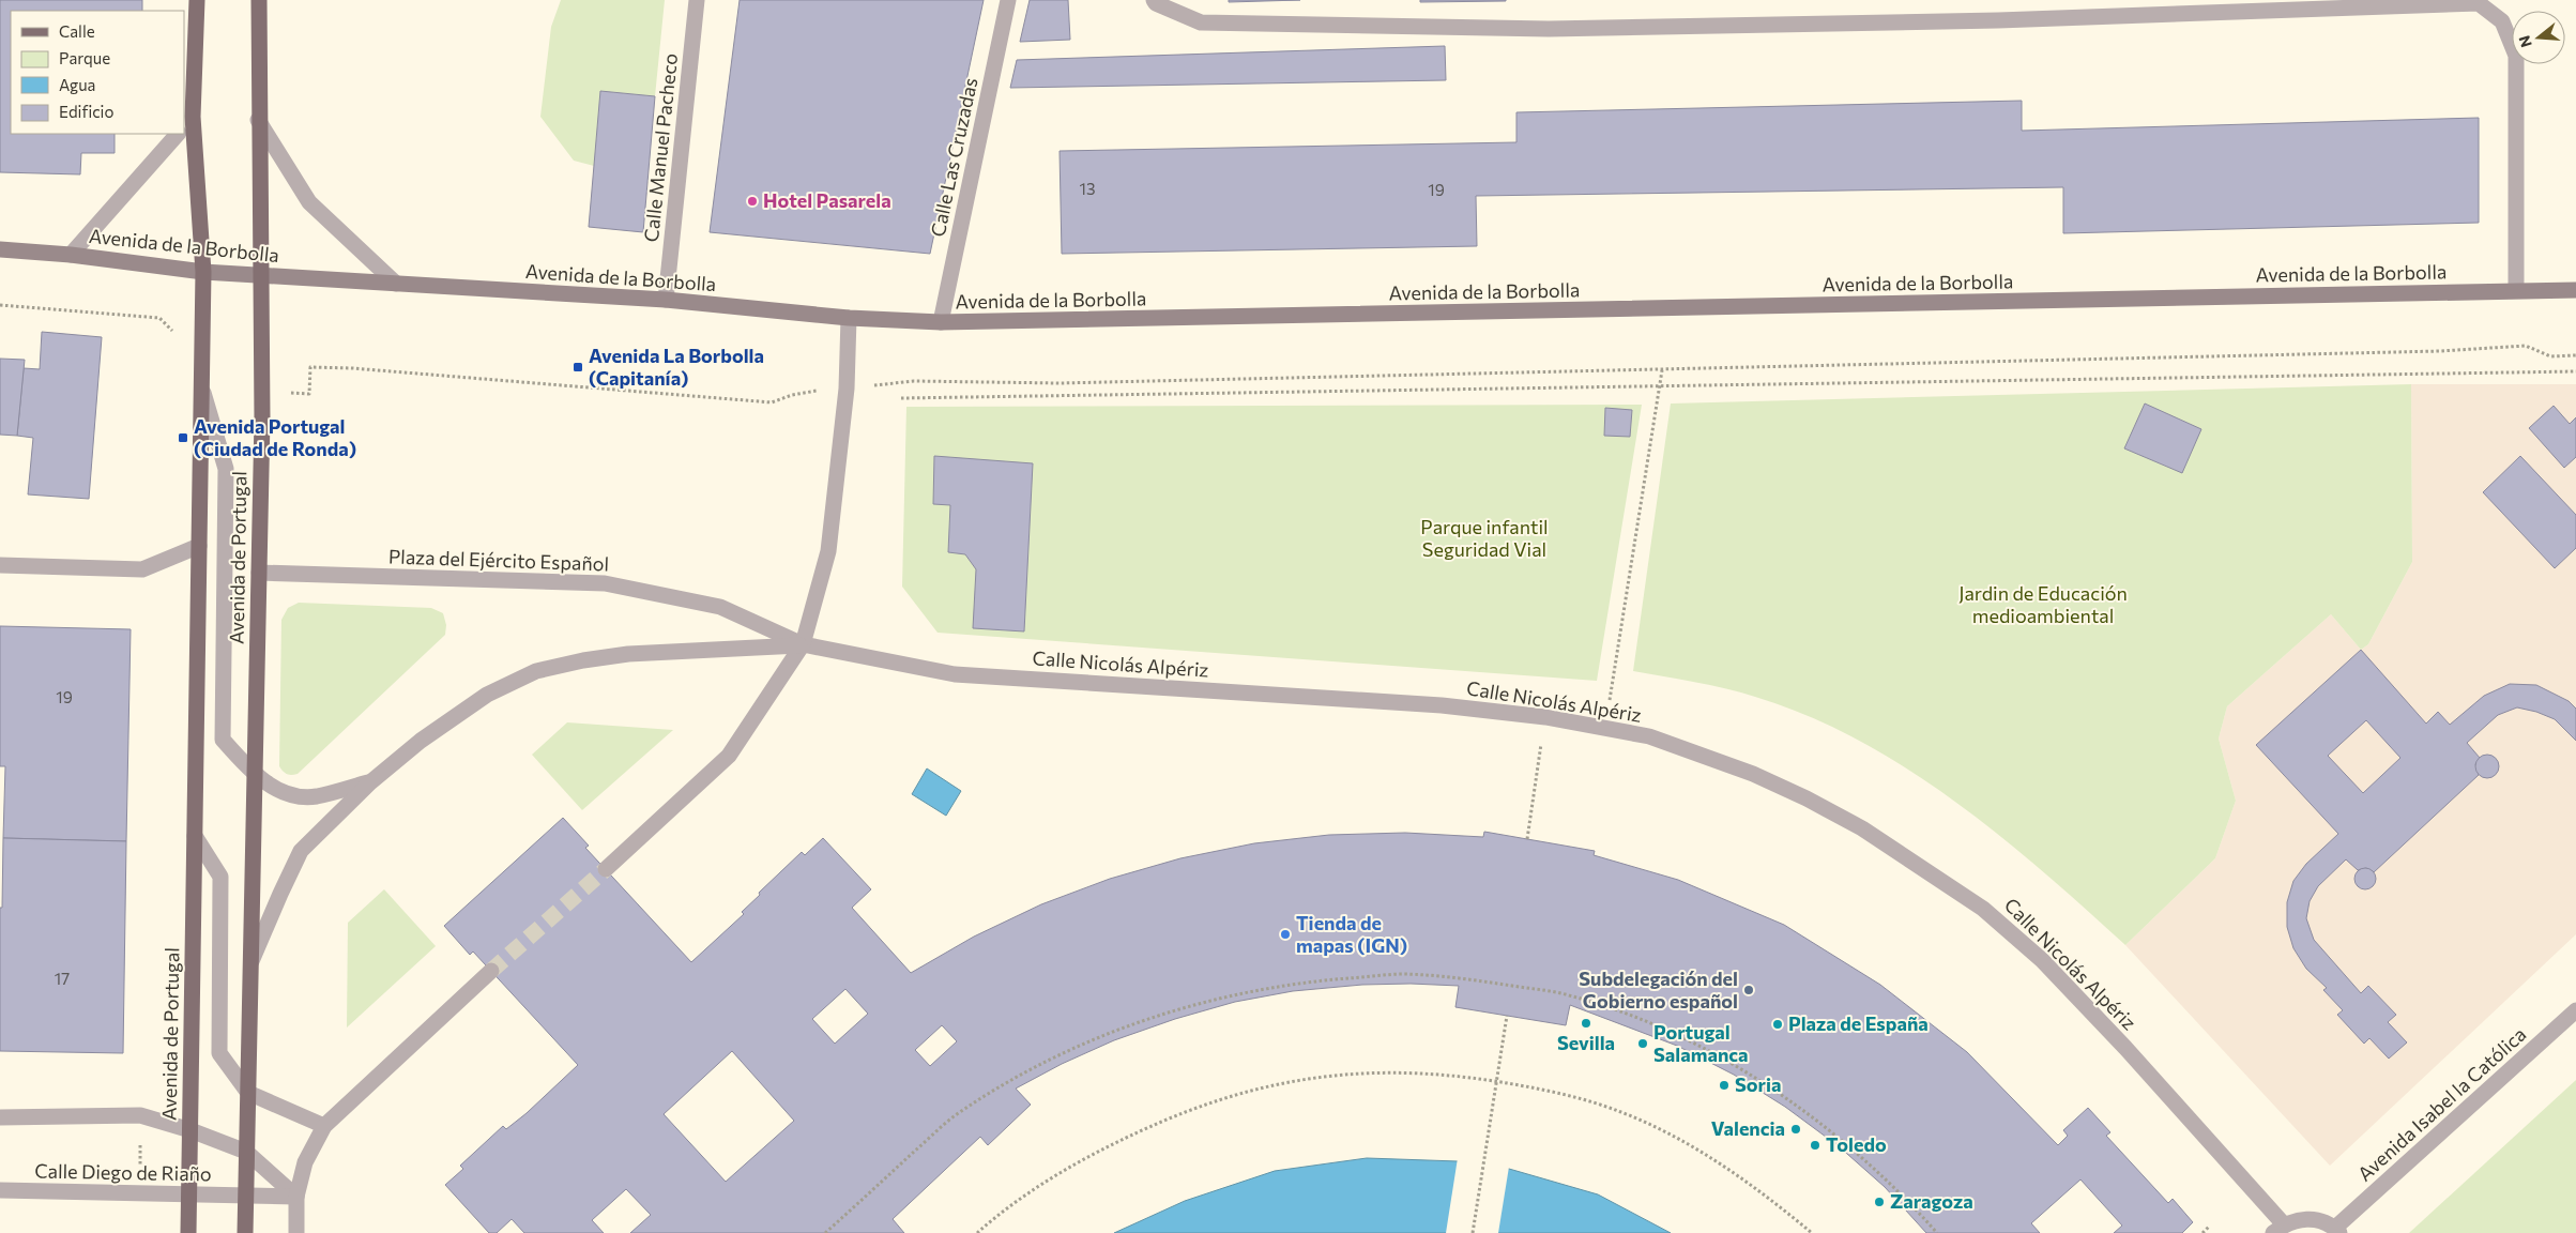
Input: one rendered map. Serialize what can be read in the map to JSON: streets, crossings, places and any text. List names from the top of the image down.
{
  "streets": {
    "main road": ["Avenida de la Borbolla", "Avenida de Portugal"],
    "street": [
      "Calle Manuel Pacheco",
      "Calle Las Cruzadas",
      "Plaza del Ejército Español",
      "Calle Nicolás Alpériz",
      "Avenida Isabel la Católica",
      "Calle Diego de Riaño"
    ]
  },
  "crossings": [
    ["Calle Manuel Pacheco", "Avenida de la Borbolla"],
    ["Calle Las Cruzadas", "Avenida de la Borbolla"],
    ["Avenida de la Borbolla", "Avenida de Portugal"],
    ["Avenida de Portugal", "Plaza del Ejército Español"],
    ["Avenida de Portugal", "Calle Diego de Riaño"],
    ["Plaza del Ejército Español", "Calle Nicolás Alpériz"]
  ],
  "parks": ["Parque infantil Seguridad Vial", "Jardin de Educación medioambiental"],
  "places": {
    "other": [
      "Hotel Pasarela",
      "Tienda de mapas (IGN)",
      "Subdelegación del Gobierno español",
      "Sevilla",
      "Plaza de España",
      "Portugal Salamanca",
      "Soria",
      "Valencia",
      "Toledo",
      "Zaragoza"
    ],
    "transit": ["Avenida La Borbolla (Capitanía)", "Avenida Portugal (Ciudad de Ronda)"]
  },
  "house_numbers": [
    "13",
    "19",
    "19",
    "17"
  ],
  "legend": [
    "Calle",
    "Parque",
    "Agua",
    "Edificio"
  ],
  "north": "left"
}
